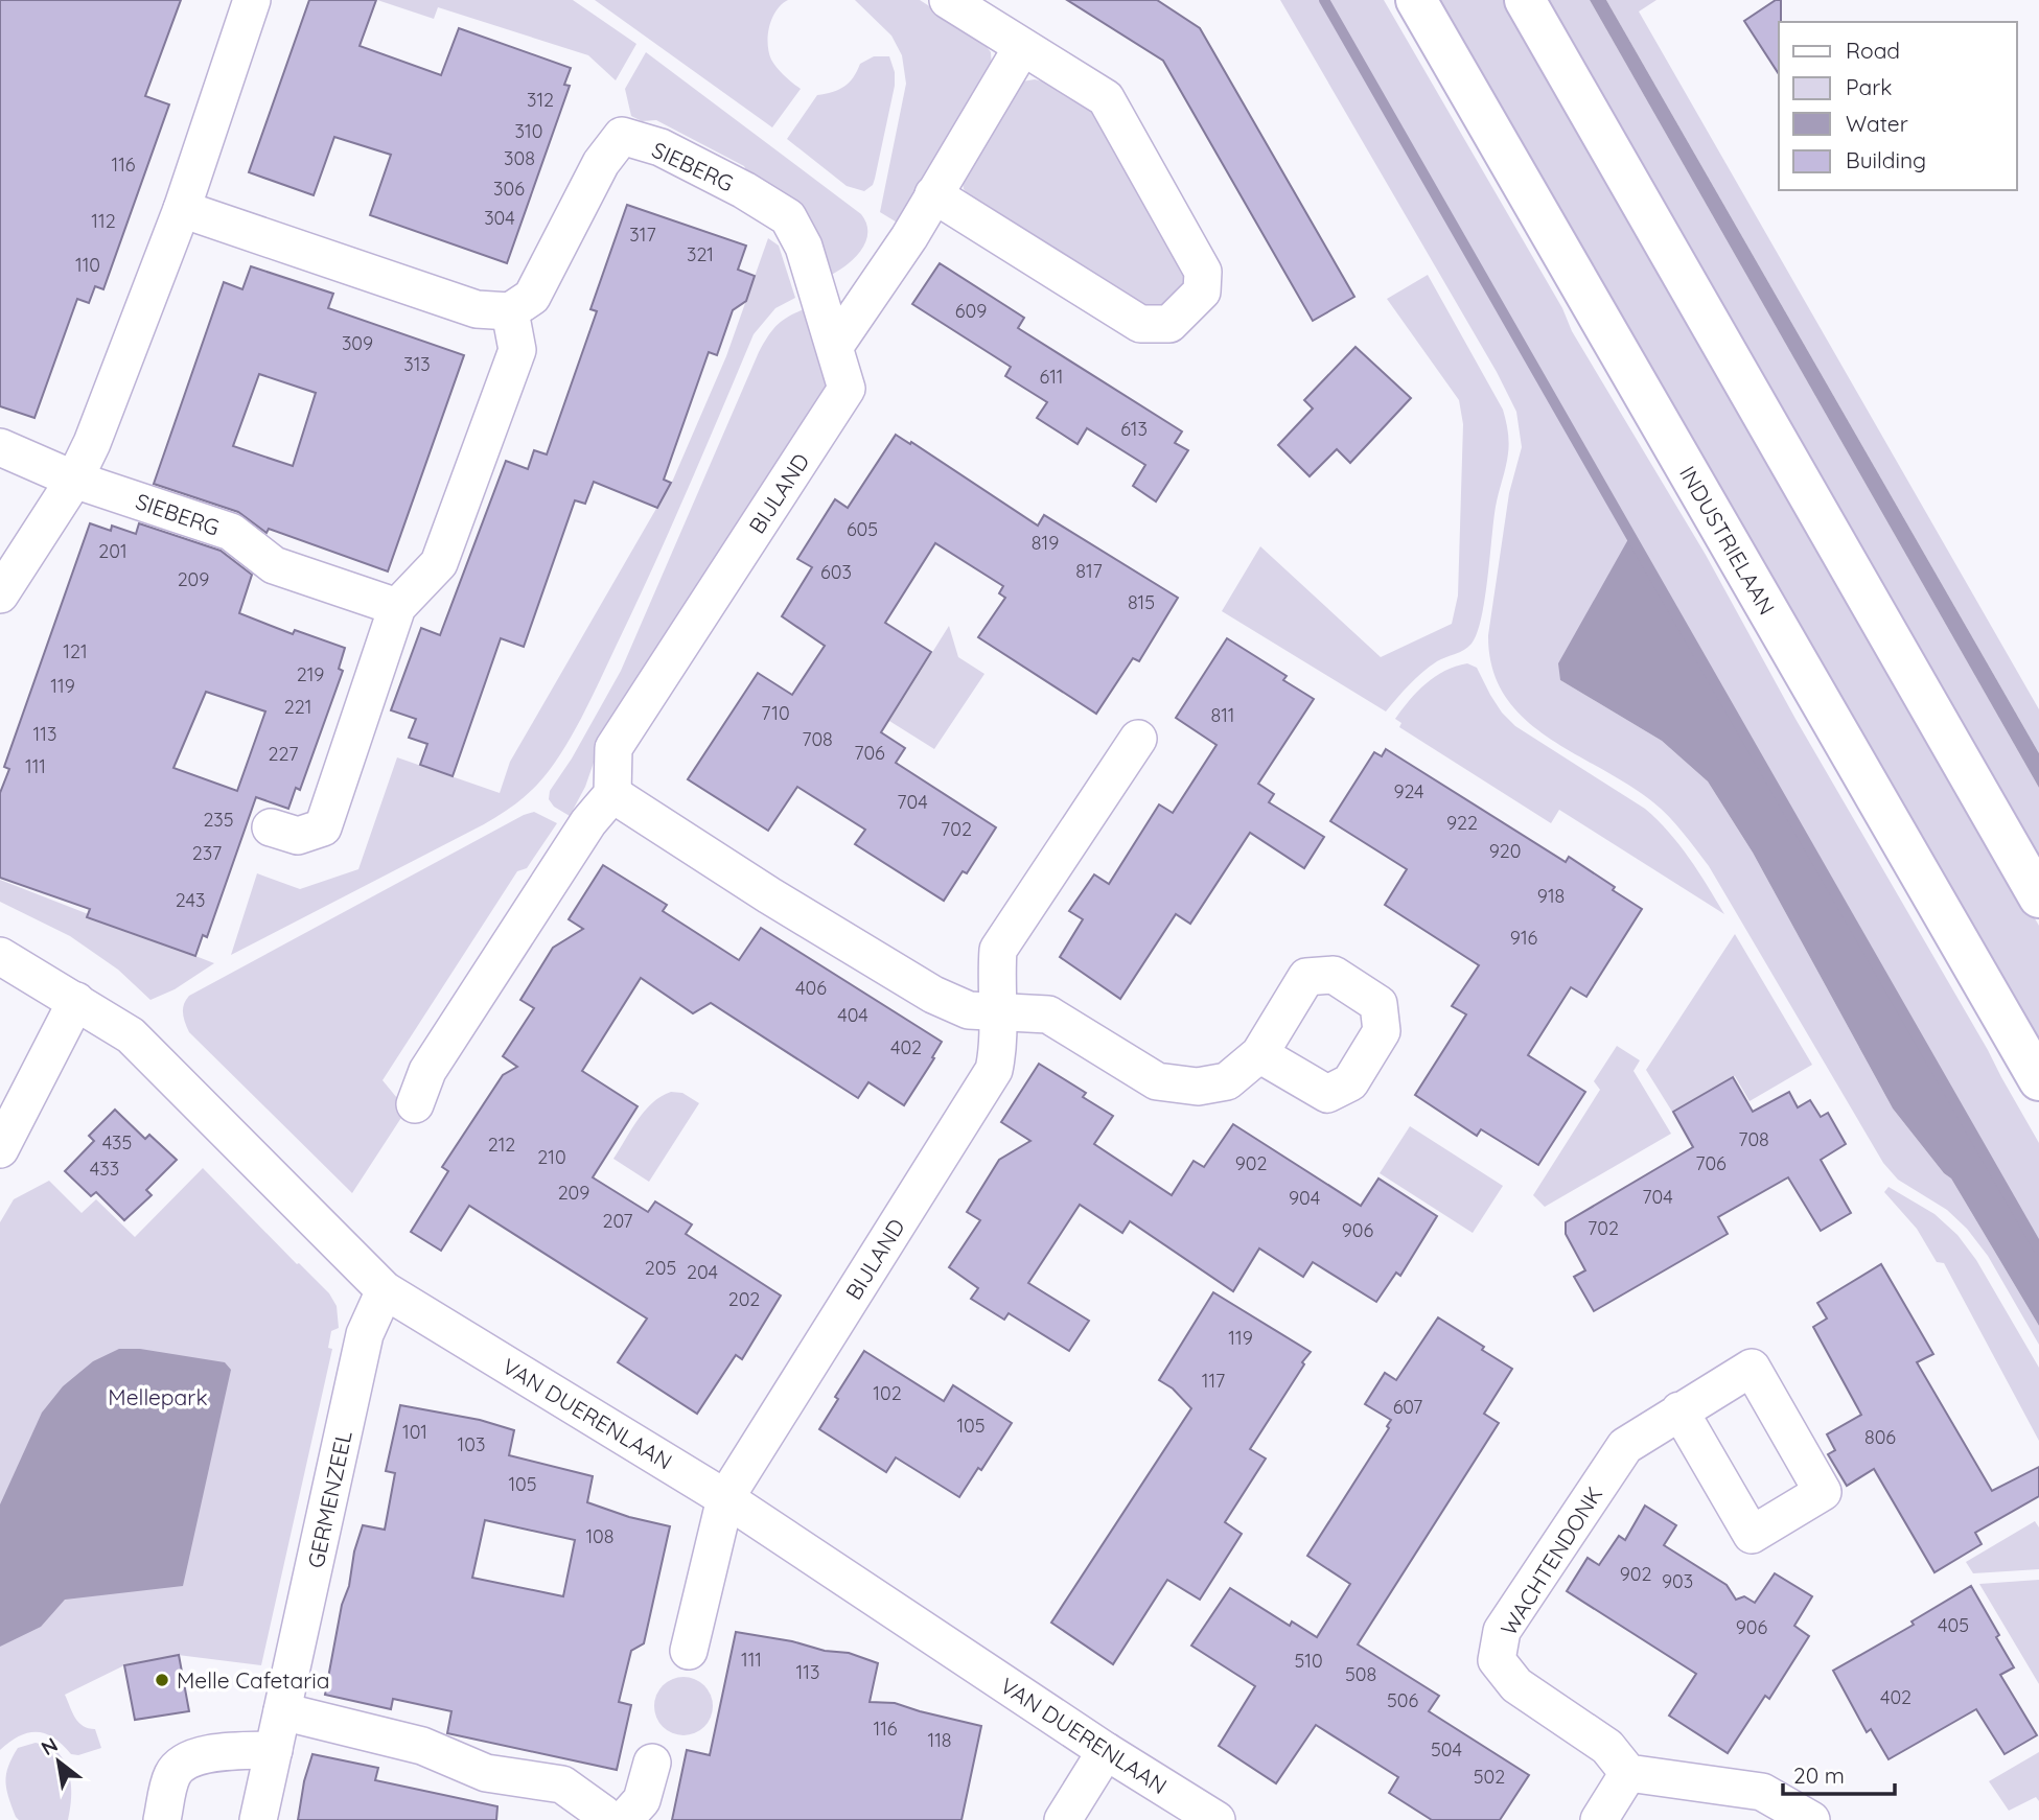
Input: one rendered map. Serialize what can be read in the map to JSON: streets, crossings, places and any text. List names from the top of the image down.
{
  "streets": {
    "main road": ["INDUSTRIELAAN"],
    "street": [
      "SIEBERG",
      "BIJLAND",
      "VAN DUERENLAAN",
      "GERMENZEEL",
      "WACHTENDONK"
    ]
  },
  "crossings": [
    ["SIEBERG", "BIJLAND"],
    ["BIJLAND", "VAN DUERENLAAN"],
    ["VAN DUERENLAAN", "GERMENZEEL"]
  ],
  "parks": ["Mellepark"],
  "places": ["Melle Cafetaria"],
  "house_numbers": [
    "312",
    "310",
    "308",
    "116",
    "306",
    "304",
    "112",
    "317",
    "321",
    "110",
    "609",
    "309",
    "313",
    "611",
    "613",
    "605",
    "819",
    "201",
    "817",
    "603",
    "209",
    "815",
    "121",
    "219",
    "119",
    "221",
    "710",
    "811",
    "113",
    "708",
    "706",
    "227",
    "111",
    "924",
    "704",
    "235",
    "922",
    "702",
    "920",
    "237",
    "918",
    "243",
    "916",
    "406",
    "404",
    "402",
    "708",
    "435",
    "212",
    "210",
    "902",
    "706",
    "433",
    "209",
    "704",
    "904",
    "207",
    "702",
    "906",
    "205",
    "204",
    "202",
    "119",
    "117",
    "102",
    "607",
    "105",
    "101",
    "806",
    "103",
    "105",
    "108",
    "902",
    "903",
    "405",
    "906",
    "111",
    "510",
    "113",
    "508",
    "402",
    "506",
    "116",
    "118",
    "504",
    "502"
  ],
  "legend": [
    "Road",
    "Park",
    "Water",
    "Building"
  ],
  "scale_bar": "20 m",
  "north": "top left"
}
